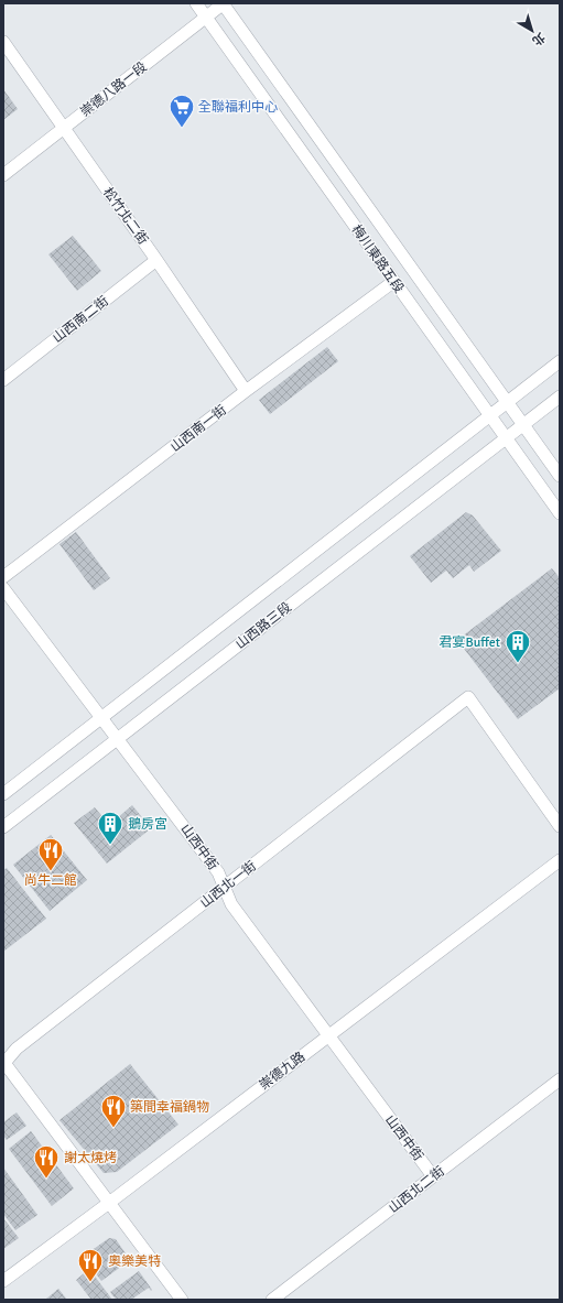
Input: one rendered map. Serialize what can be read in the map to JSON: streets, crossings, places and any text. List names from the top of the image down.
{
  "streets": {
    "street": [
      "崇德八路一段",
      "松竹北二街",
      "梅川東路五段",
      "山西南二街",
      "山西南一街",
      "山西路三段",
      "山西中街",
      "山西北一街",
      "崇德九路",
      "山西北二街"
    ]
  },
  "crossings": [
    ["崇德八路一段", "松竹北二街"],
    ["崇德八路一段", "梅川東路五段"],
    ["松竹北二街", "山西南二街"],
    ["松竹北二街", "山西南一街"],
    ["梅川東路五段", "山西南一街"],
    ["梅川東路五段", "山西路三段"],
    ["山西路三段", "山西中街"],
    ["山西中街", "山西北一街"],
    ["山西中街", "崇德九路"],
    ["山西中街", "山西北二街"],
    ["山西北一街", "崇德九路"]
  ],
  "places": {
    "supermarket": ["全聯福利中心"],
    "building": ["君宴Buffet", "鵝房宮"],
    "restaurant": [
      "尚牛二館",
      "築間幸福鍋物",
      "謝太燒烤",
      "奧樂美特"
    ]
  },
  "north": "bottom right"
}
